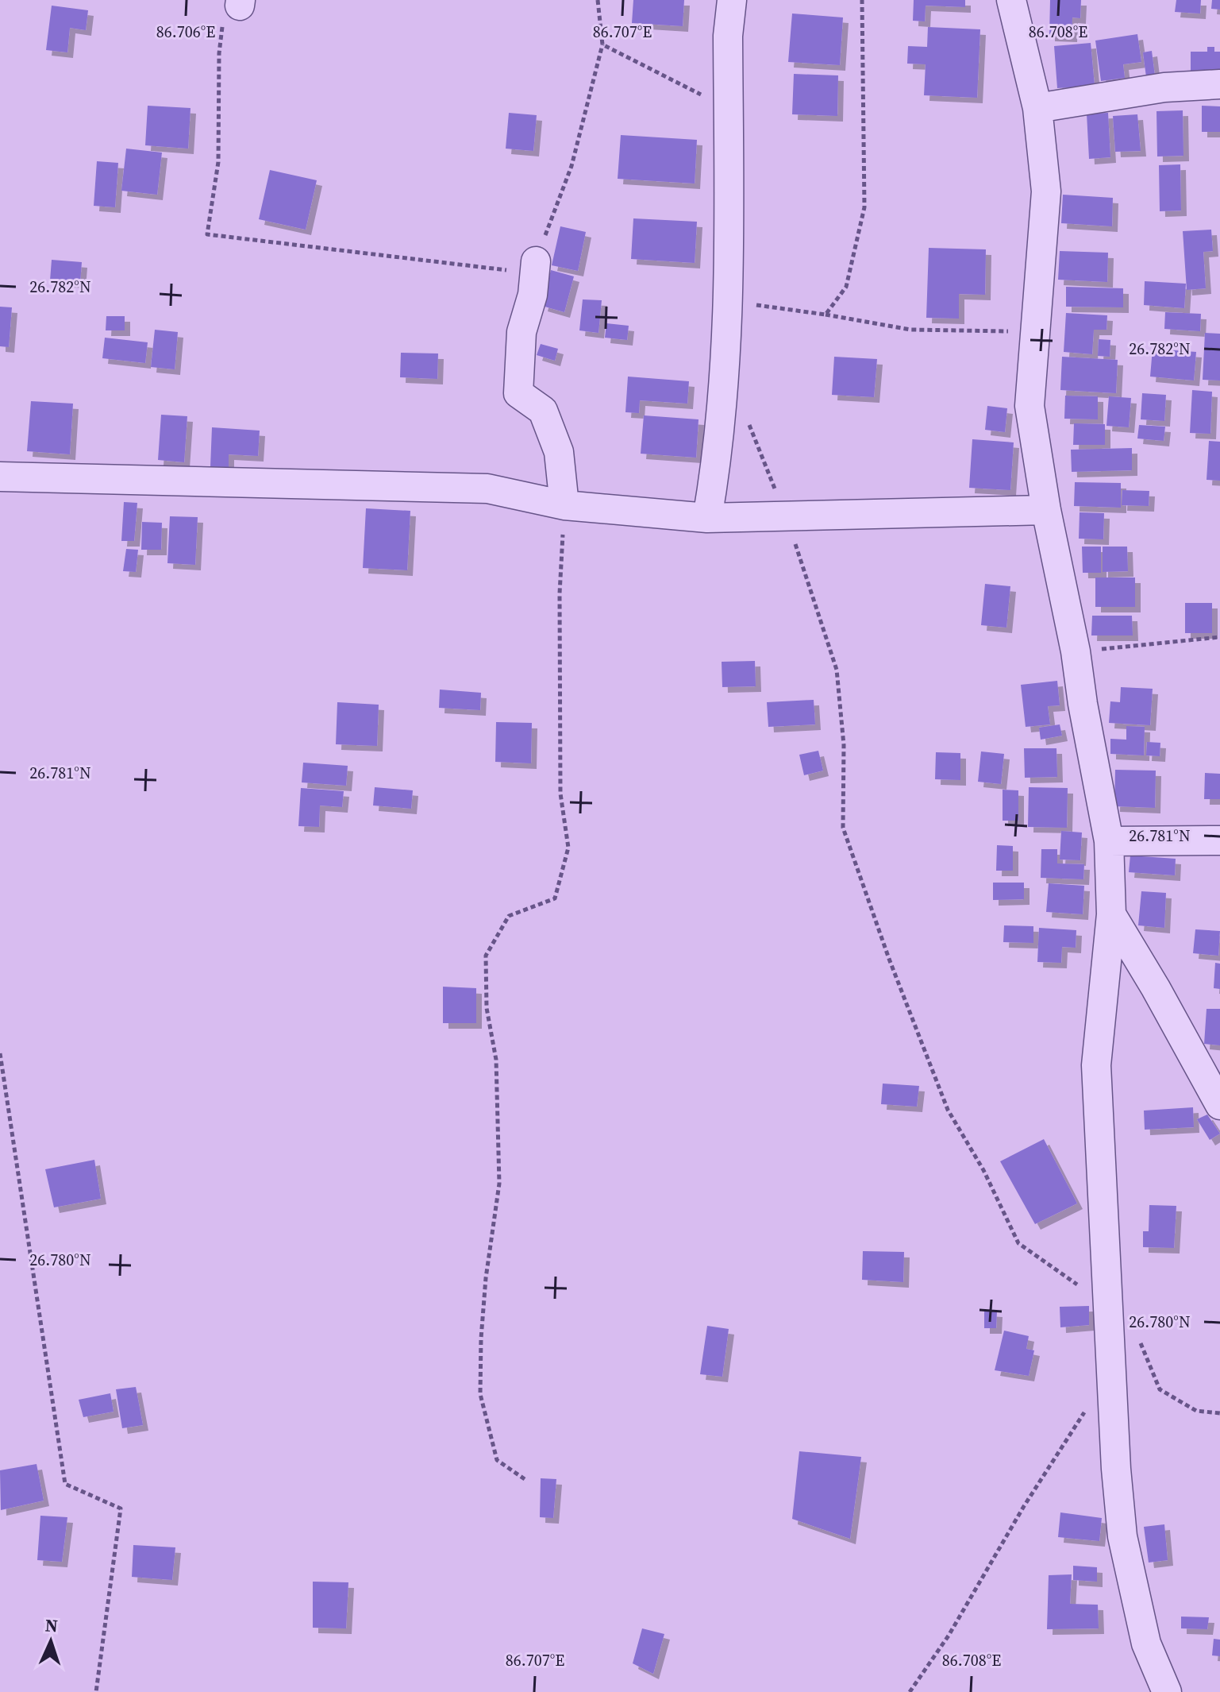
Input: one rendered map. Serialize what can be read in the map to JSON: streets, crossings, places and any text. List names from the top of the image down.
{
  "north": "top",
  "coordinates": [
    "86.706°E",
    "86.707°E",
    "86.708°E",
    "26.782°N",
    "26.781°N",
    "26.780°N"
  ]
}
